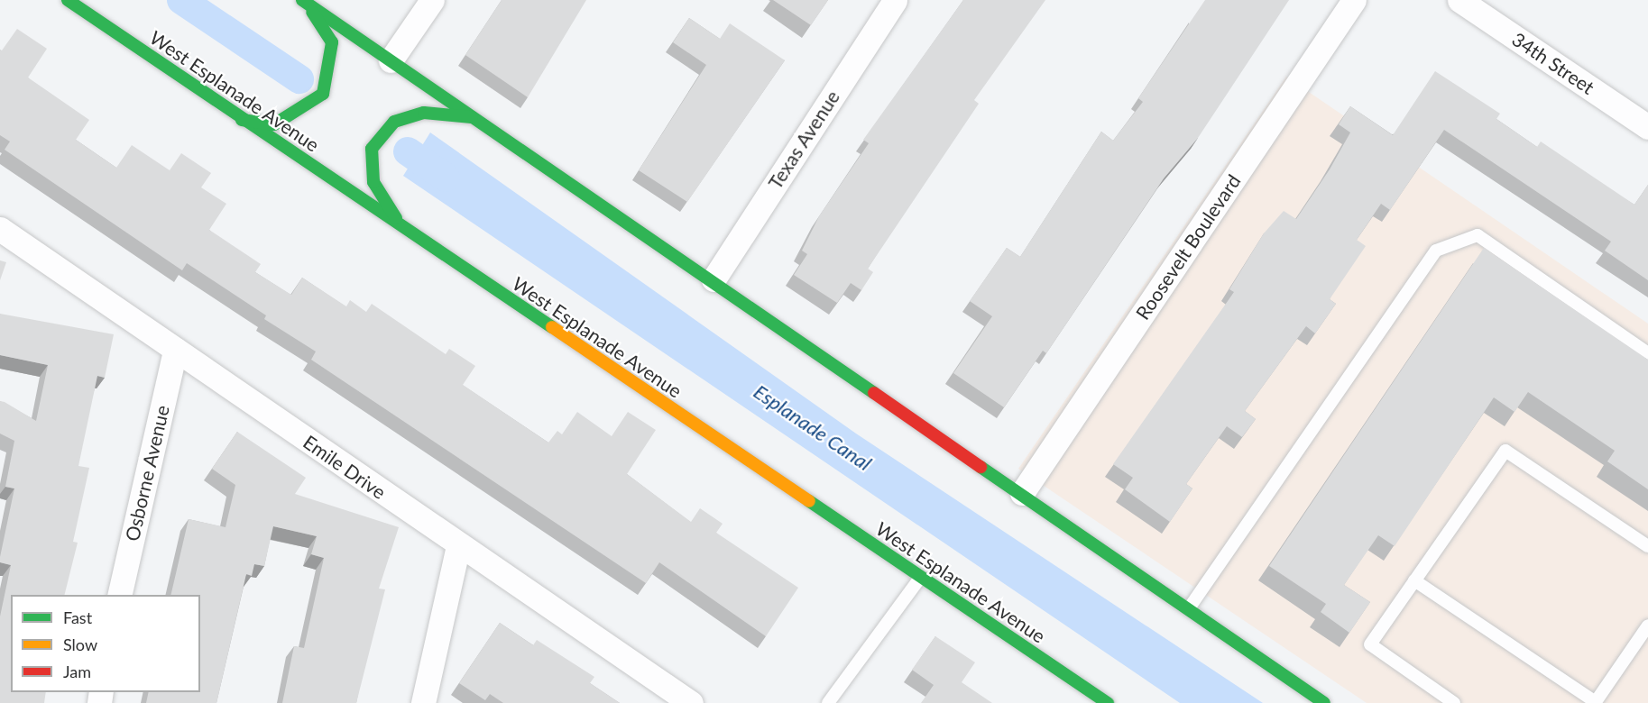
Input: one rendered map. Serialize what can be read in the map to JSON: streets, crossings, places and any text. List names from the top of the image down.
{
  "streets": {
    "main road": ["West Esplanade Avenue"],
    "street": [
      "34th Street",
      "Texas Avenue",
      "Roosevelt Boulevard",
      "Emile Drive",
      "Osborne Avenue"
    ]
  },
  "crossings": [
    ["Emile Drive", "Osborne Avenue"]
  ],
  "water": ["Esplanade Canal"],
  "legend": ["Fast", "Slow", "Jam"]
}
